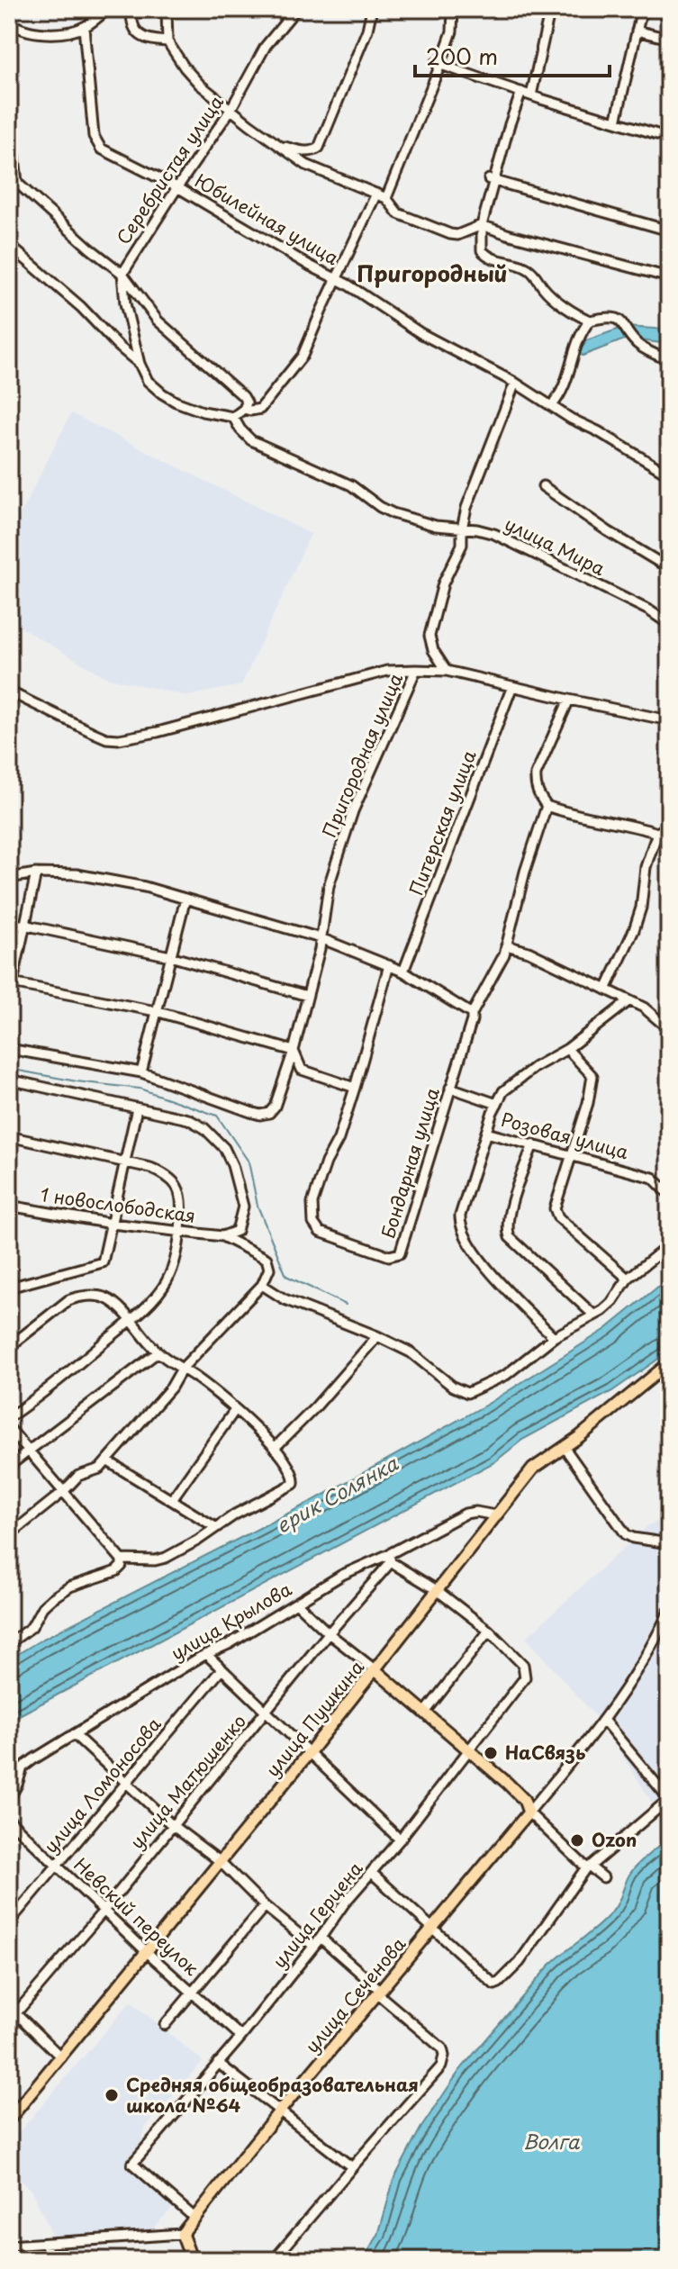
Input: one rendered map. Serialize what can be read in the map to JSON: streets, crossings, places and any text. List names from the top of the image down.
{
  "streets": {
    "main road": ["улица Пушкина", "улица Сеченова"],
    "street": [
      "Серебристая улица",
      "Юбилейная улица",
      "улица Мира",
      "Пригородная улица",
      "Питерская улица",
      "Розовая улица",
      "Бондарная улица",
      "1 новослободская",
      "улица Крылова",
      "улица Матюшенко",
      "улица Ломоносова",
      "улица Герцена",
      "Невский переулок"
    ]
  },
  "crossings": [
    ["Серебристая улица", "Юбилейная улица"],
    ["улица Крылова", "улица Пушкина"],
    ["улица Крылова", "улица Матюшенко"],
    ["улица Пушкина", "Невский переулок"],
    ["улица Матюшенко", "Невский переулок"],
    ["улица Ломоносова", "Невский переулок"],
    ["улица Герцена", "Невский переулок"],
    ["улица Герцена", "улица Сеченова"]
  ],
  "districts": ["Пригородный"],
  "water": ["ерик Солянка", "Волга"],
  "places": ["НаСвязь", "Ozon", "Средняя общеобразовательная школа №64"],
  "scale_bar": "200 m"
}
